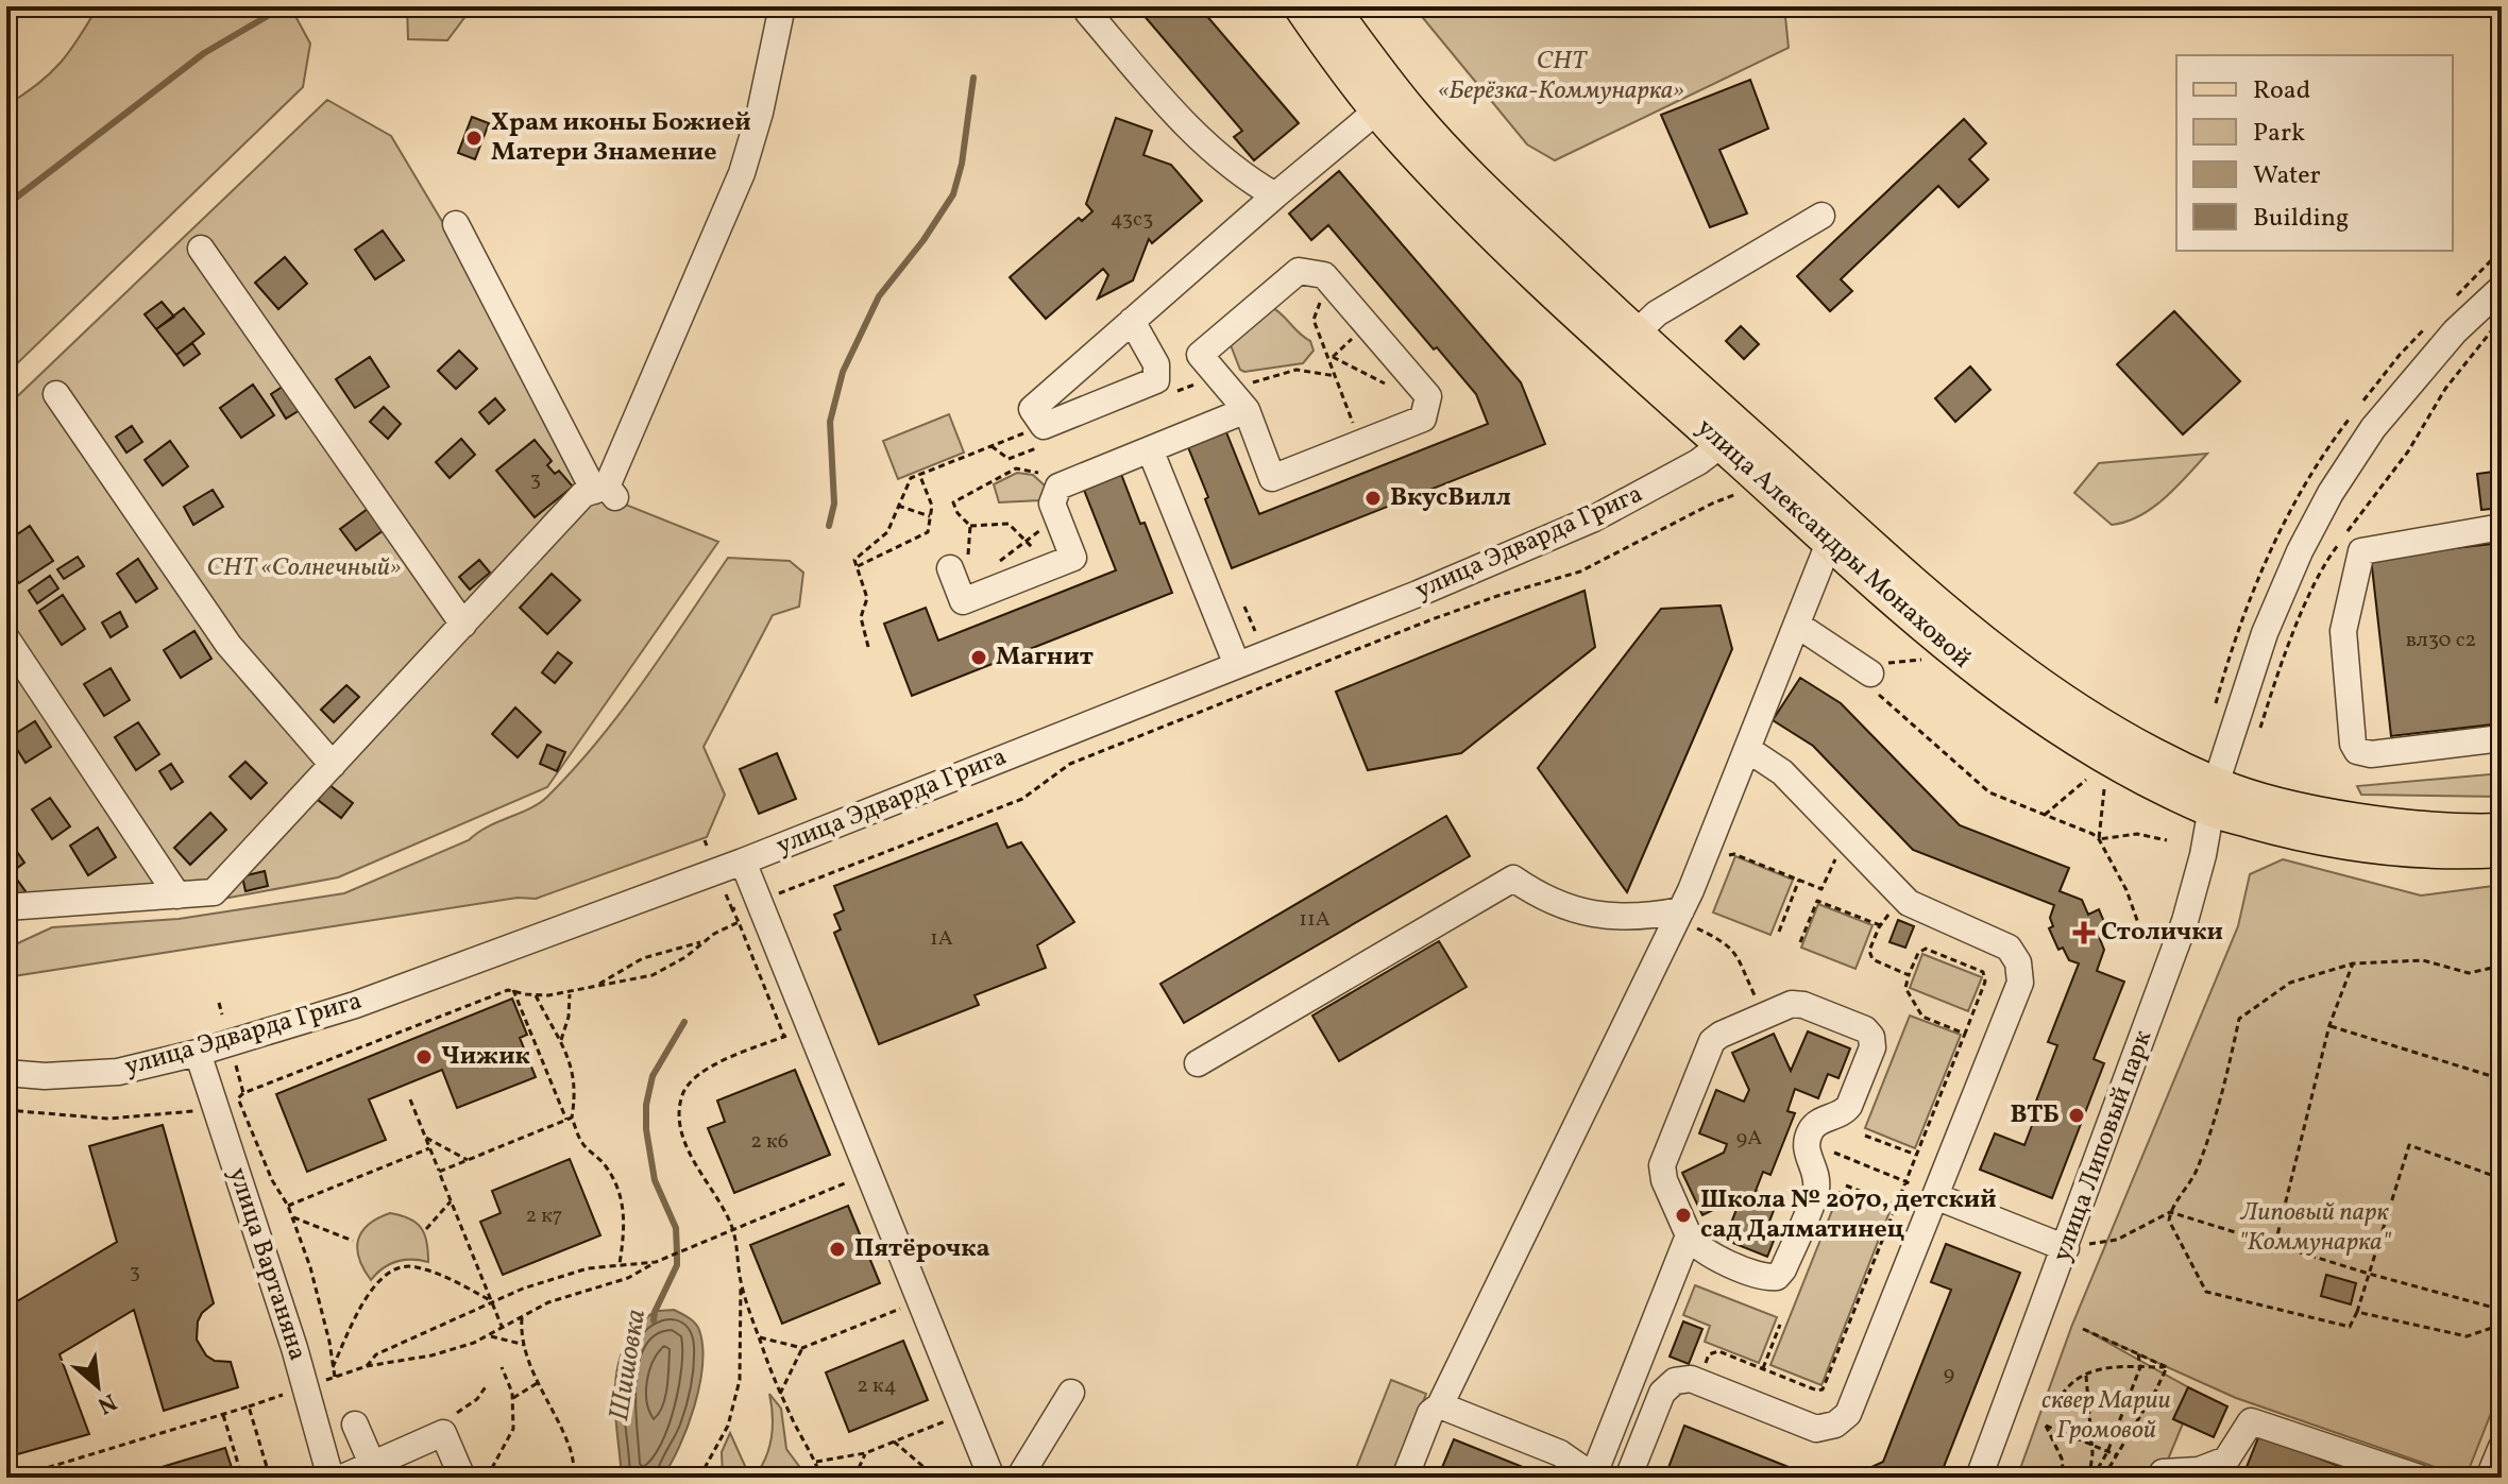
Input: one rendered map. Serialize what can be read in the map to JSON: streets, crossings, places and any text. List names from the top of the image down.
{
  "streets": {
    "main road": ["улица Александры Монаховой"],
    "street": ["улица Эдварда Грига", "улица Липовый парк", "улица Вартаняна"]
  },
  "crossings": [
    ["улица Эдварда Грига", "улица Александры Монаховой"],
    ["улица Эдварда Грига", "улица Вартаняна"],
    ["улица Александры Монаховой", "улица Липовый парк"]
  ],
  "water": ["Шишовка"],
  "parks": [
    "СНТ «Берёзка-Коммунарка»",
    "СНТ «Солнечный»",
    "Липовый парк \"Коммунарка\"",
    "сквер Марии Громовой"
  ],
  "places": {
    "other": [
      "Храм иконы Божией Матери Знамение",
      "ВкусВилл",
      "Магнит",
      "Чижик",
      "ВТБ",
      "Школа № 2070, детский сад Далматинец",
      "Пятёрочка"
    ],
    "health": ["Столички"]
  },
  "house_numbers": [
    "43с3",
    "3",
    "вл30 с2",
    "11А",
    "1А",
    "9А",
    "2 к6",
    "2 к7",
    "3",
    "9",
    "2 к4"
  ],
  "legend": [
    "Road",
    "Park",
    "Water",
    "Building"
  ],
  "north": "bottom right"
}
